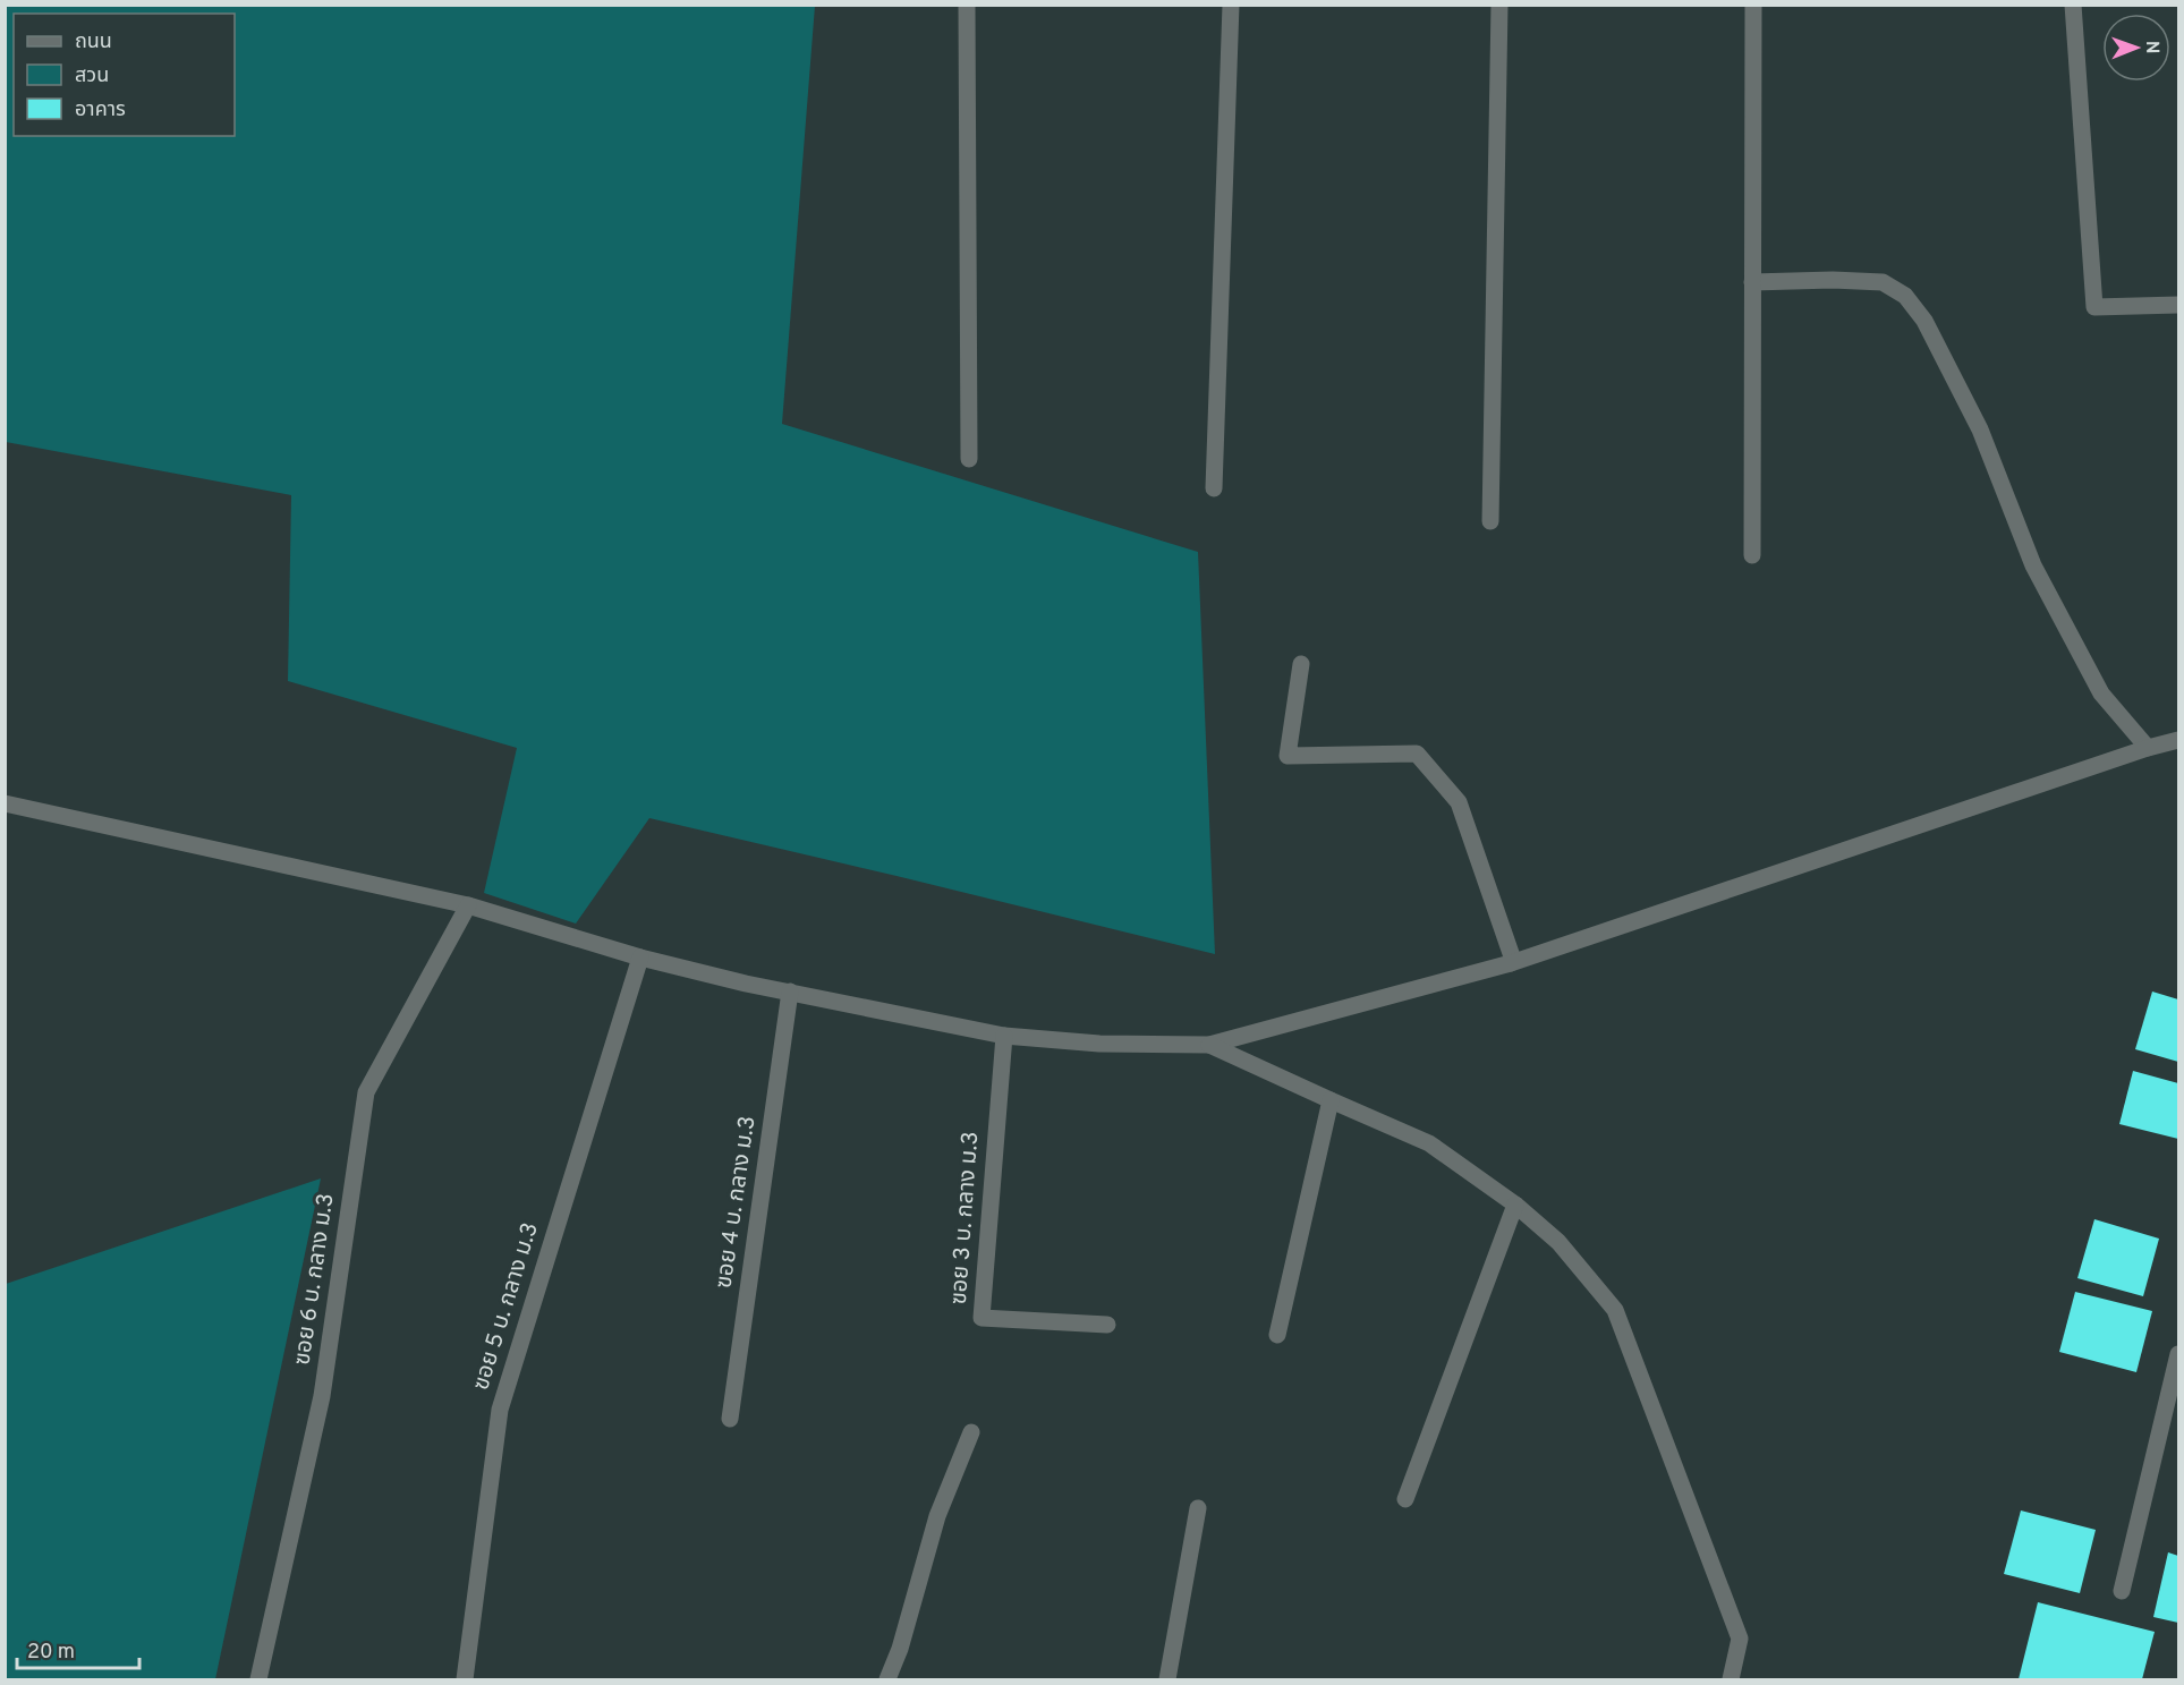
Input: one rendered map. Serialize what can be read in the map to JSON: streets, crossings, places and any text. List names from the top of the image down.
{
  "streets": {
    "street": [
      "ฃอย 4 บ. กลาง ม.3",
      "ฃอย 3 บ. กลาง ม.3",
      "ฃอย 6 บ. กลาง ม.3",
      "ฃอย 5 บ. กลาง ม.3"
    ]
  },
  "legend": ["ถนน", "สวน", "อาคาร"],
  "scale_bar": "20 m",
  "north": "right"
}
